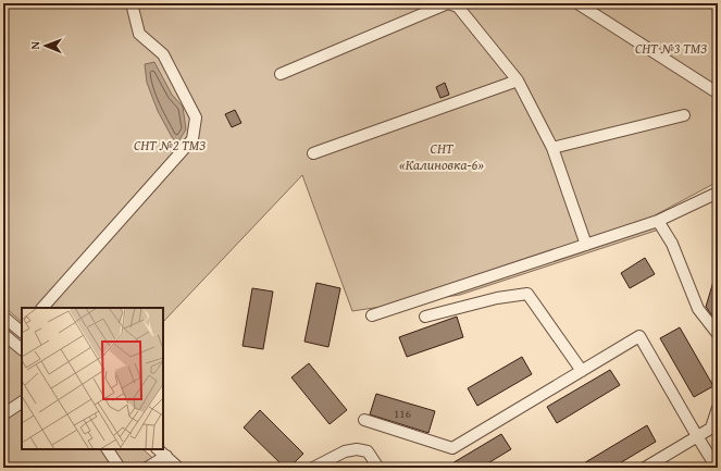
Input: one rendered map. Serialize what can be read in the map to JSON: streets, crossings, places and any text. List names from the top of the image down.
{
  "parks": ["СНТ №3 ТМЗ", "СНТ №2 ТМЗ", "СНТ «Калиновка-6»"],
  "house_numbers": ["116"],
  "north": "left"
}
